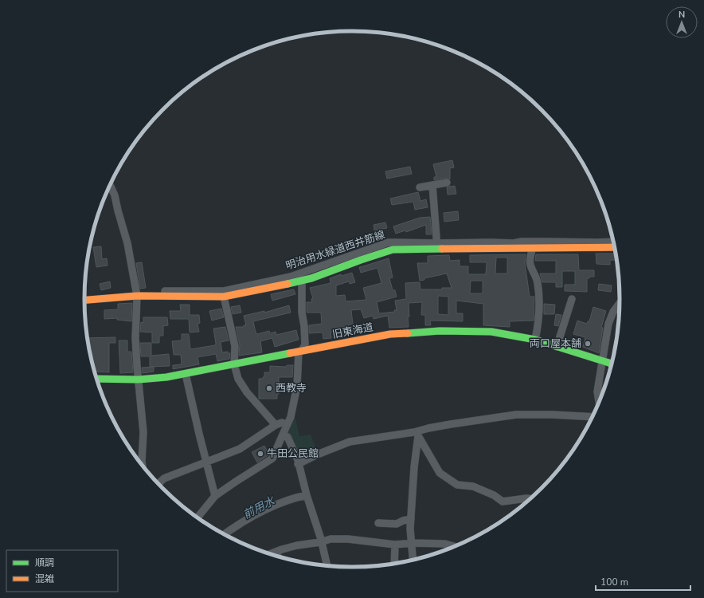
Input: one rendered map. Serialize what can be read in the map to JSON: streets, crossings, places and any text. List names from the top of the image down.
{
  "streets": {
    "street": ["明治用水緑道西井筋線", "旧東海道"]
  },
  "water": ["前用水"],
  "places": ["両口屋本舗", "西教寺", "牛田公民館"],
  "legend": ["順調", "混雑"],
  "scale_bar": "100 m",
  "north": "top"
}
